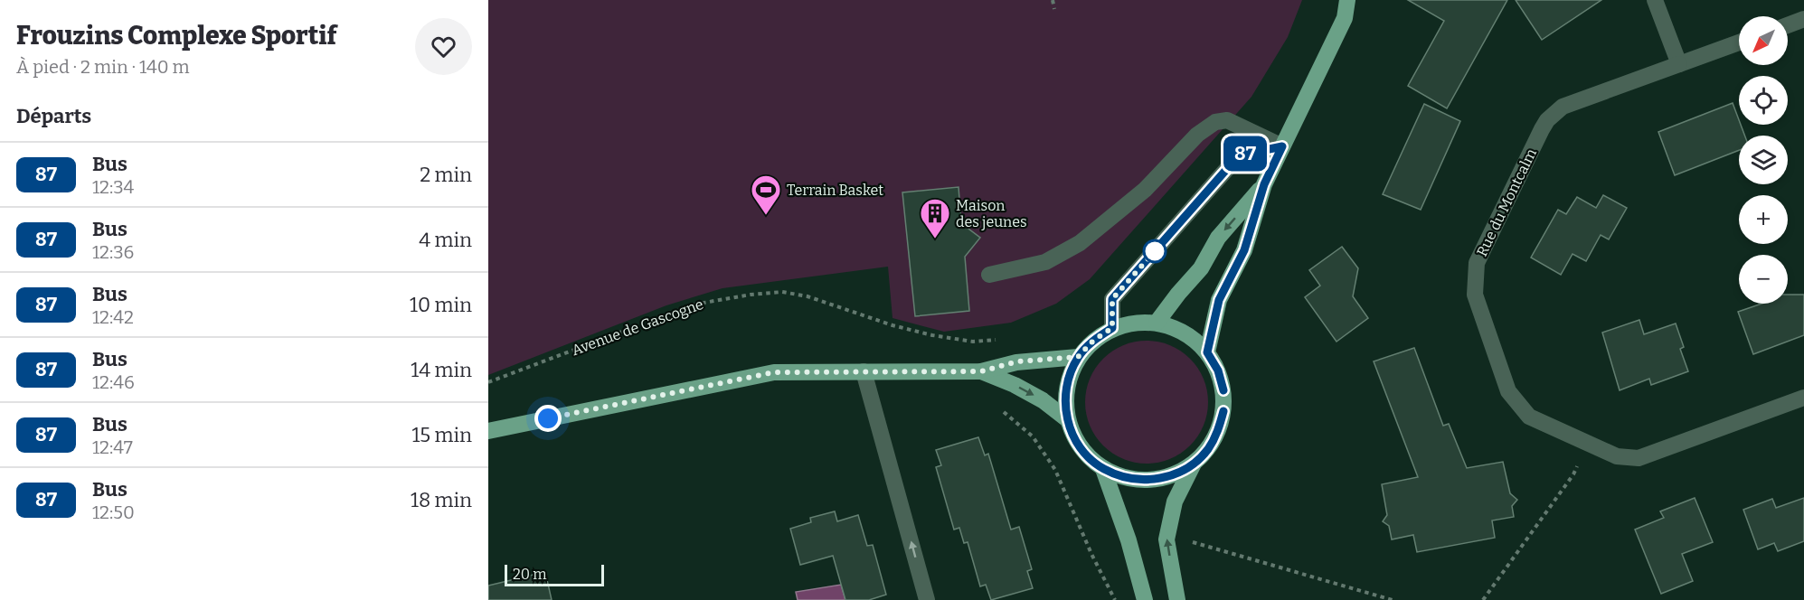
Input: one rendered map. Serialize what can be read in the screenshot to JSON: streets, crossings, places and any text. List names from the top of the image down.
{
  "streets": {
    "street": ["Rue du Montcalm"],
    "path": ["Avenue de Gascogne"]
  },
  "places": {
    "sports": ["Terrain Basket"],
    "building": ["Maison des jeunes"]
  },
  "lines": ["bus line 87"],
  "scale_bar": "20 m",
  "north": "bottom left",
  "page": {
    "heading": [
      ["Frouzins Complexe Sportif", "À pied · 2 min · 140 m"],
      "Départs"
    ],
    "on_map": "87",
    "map_buttons": ["+", "−"],
    "list": [
      {
        "mark": "87",
        "name": "Bus",
        "note": "12:34",
        "value": "2 min"
      },
      {
        "mark": "87",
        "name": "Bus",
        "note": "12:36",
        "value": "4 min"
      },
      {
        "mark": "87",
        "name": "Bus",
        "note": "12:42",
        "value": "10 min"
      },
      {
        "mark": "87",
        "name": "Bus",
        "note": "12:46",
        "value": "14 min"
      },
      {
        "mark": "87",
        "name": "Bus",
        "note": "12:47",
        "value": "15 min"
      },
      {
        "mark": "87",
        "name": "Bus",
        "note": "12:50",
        "value": "18 min"
      }
    ],
    "scale": "20 m"
  }
}
